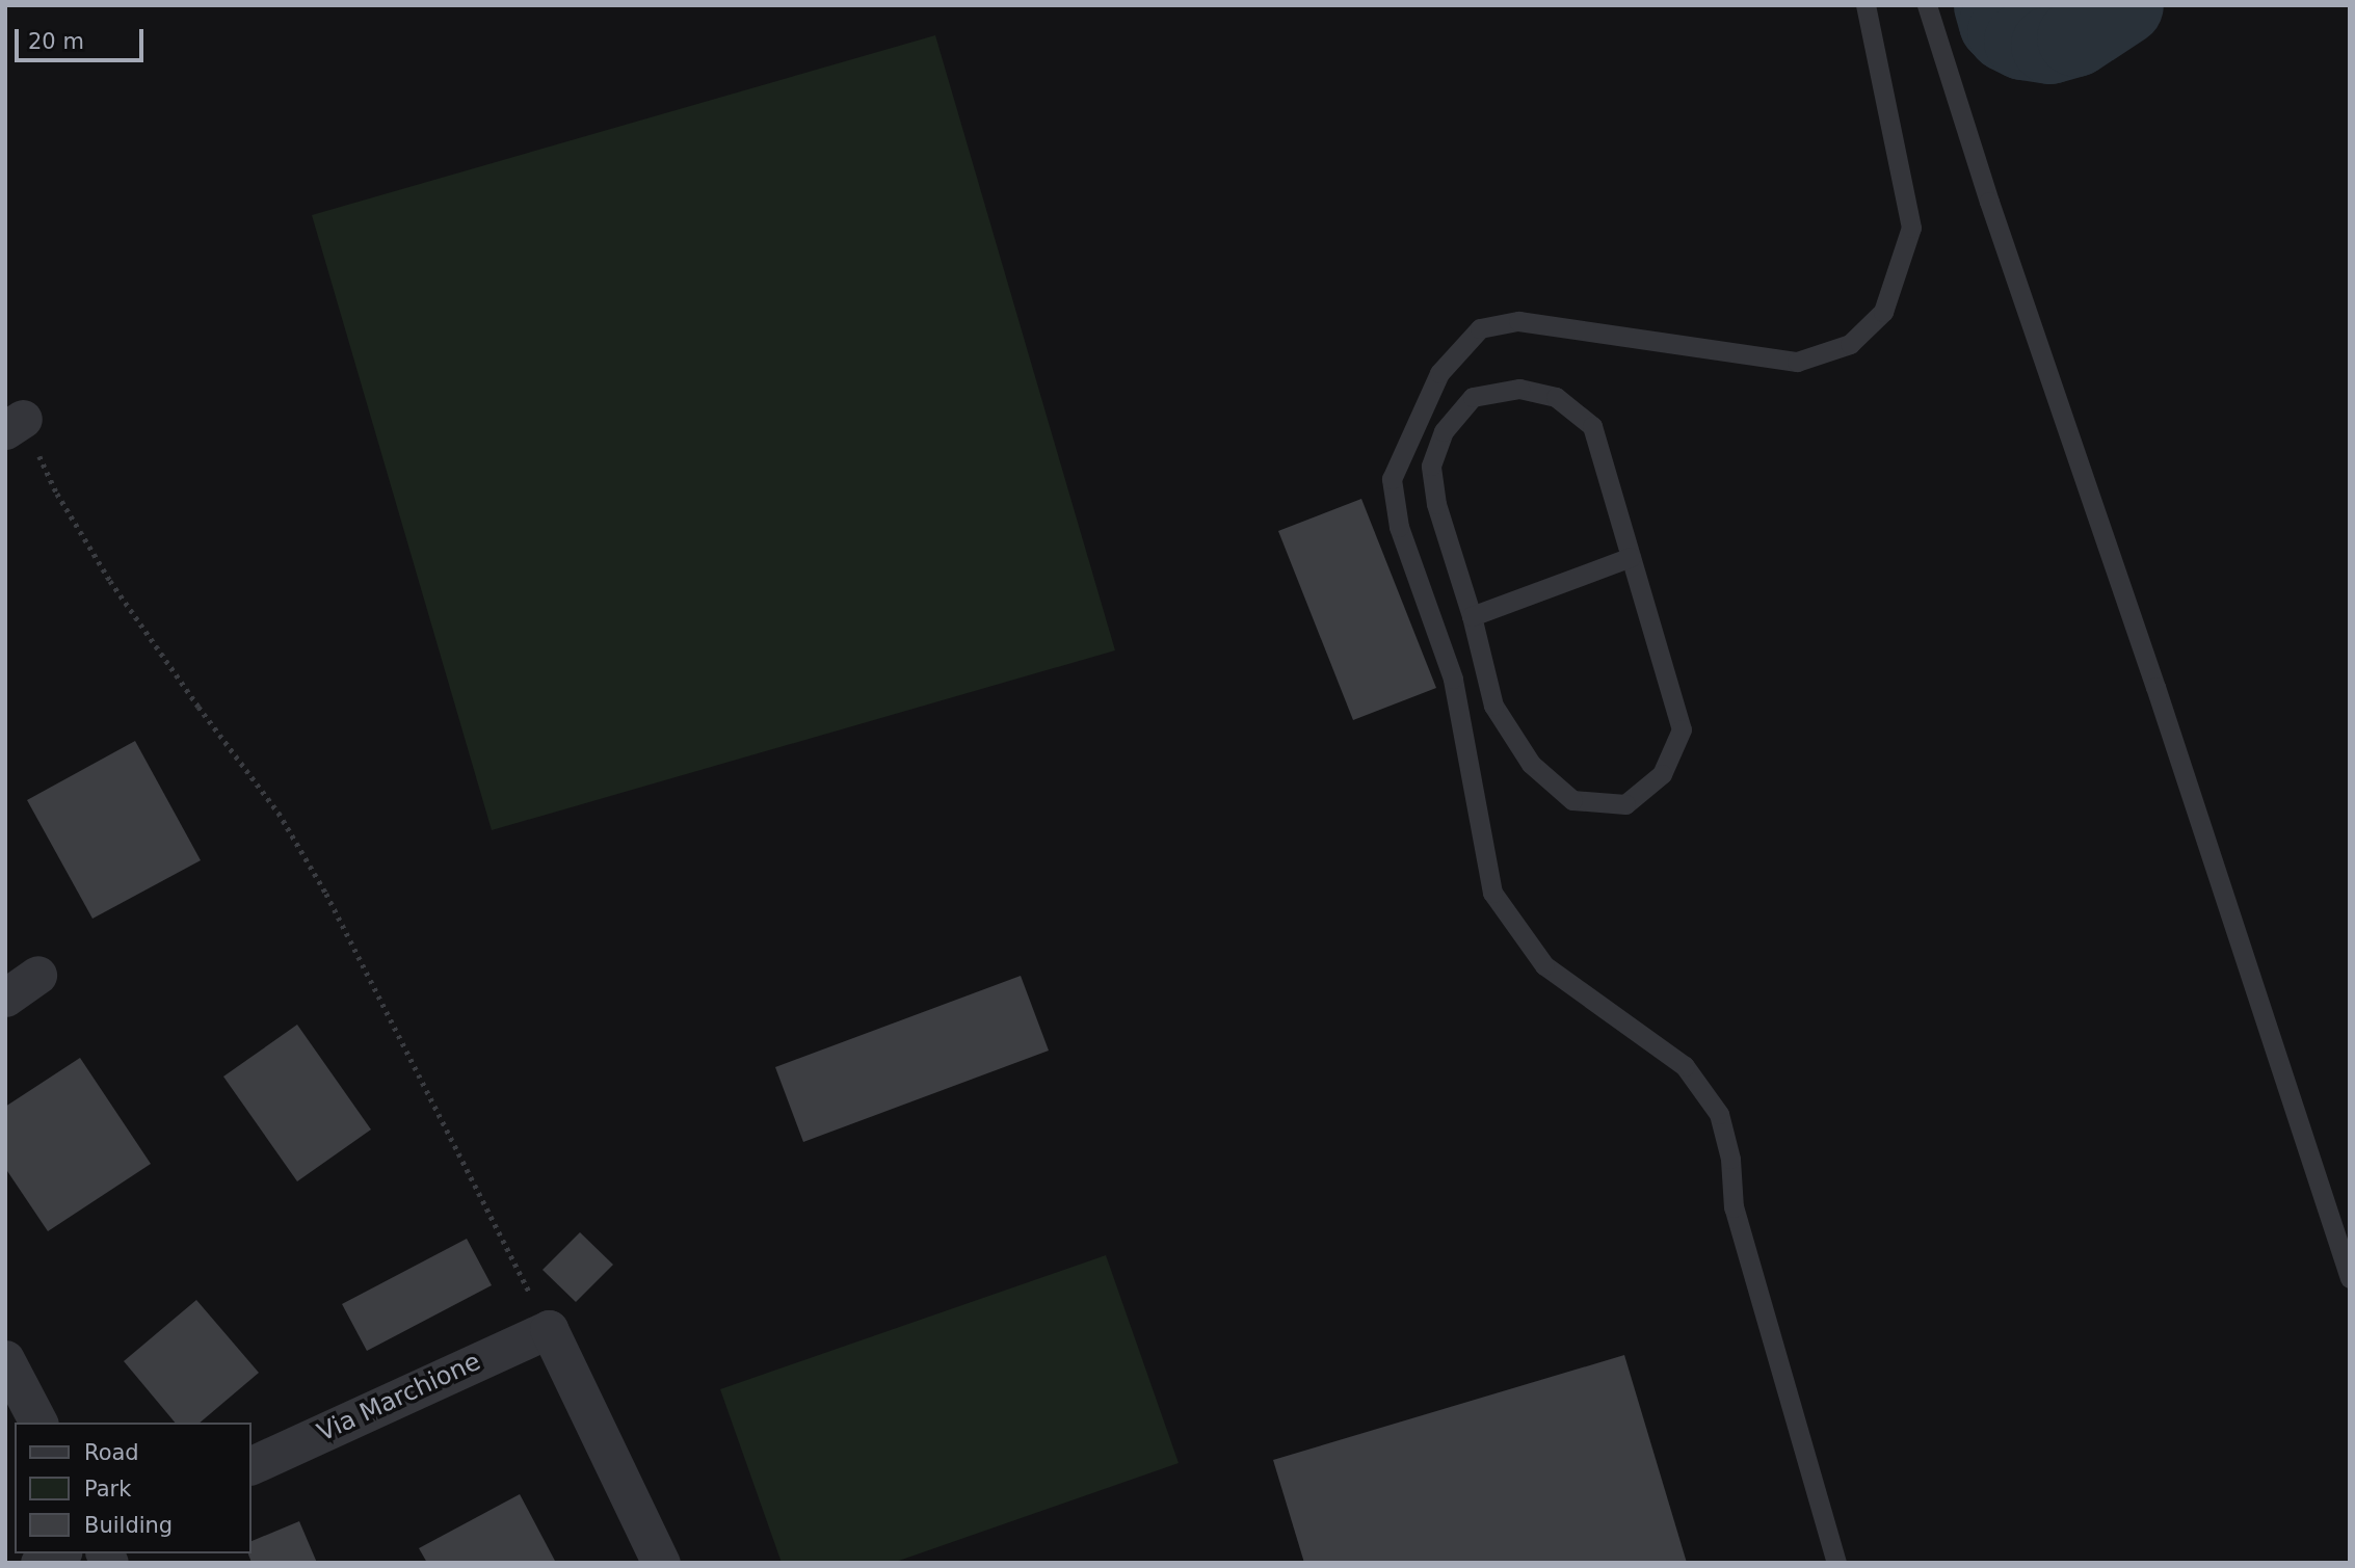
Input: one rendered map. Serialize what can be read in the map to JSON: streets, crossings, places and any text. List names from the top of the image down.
{
  "streets": {
    "street": ["Via Marchione"]
  },
  "legend": ["Road", "Park", "Building"],
  "scale_bar": "20 m"
}
